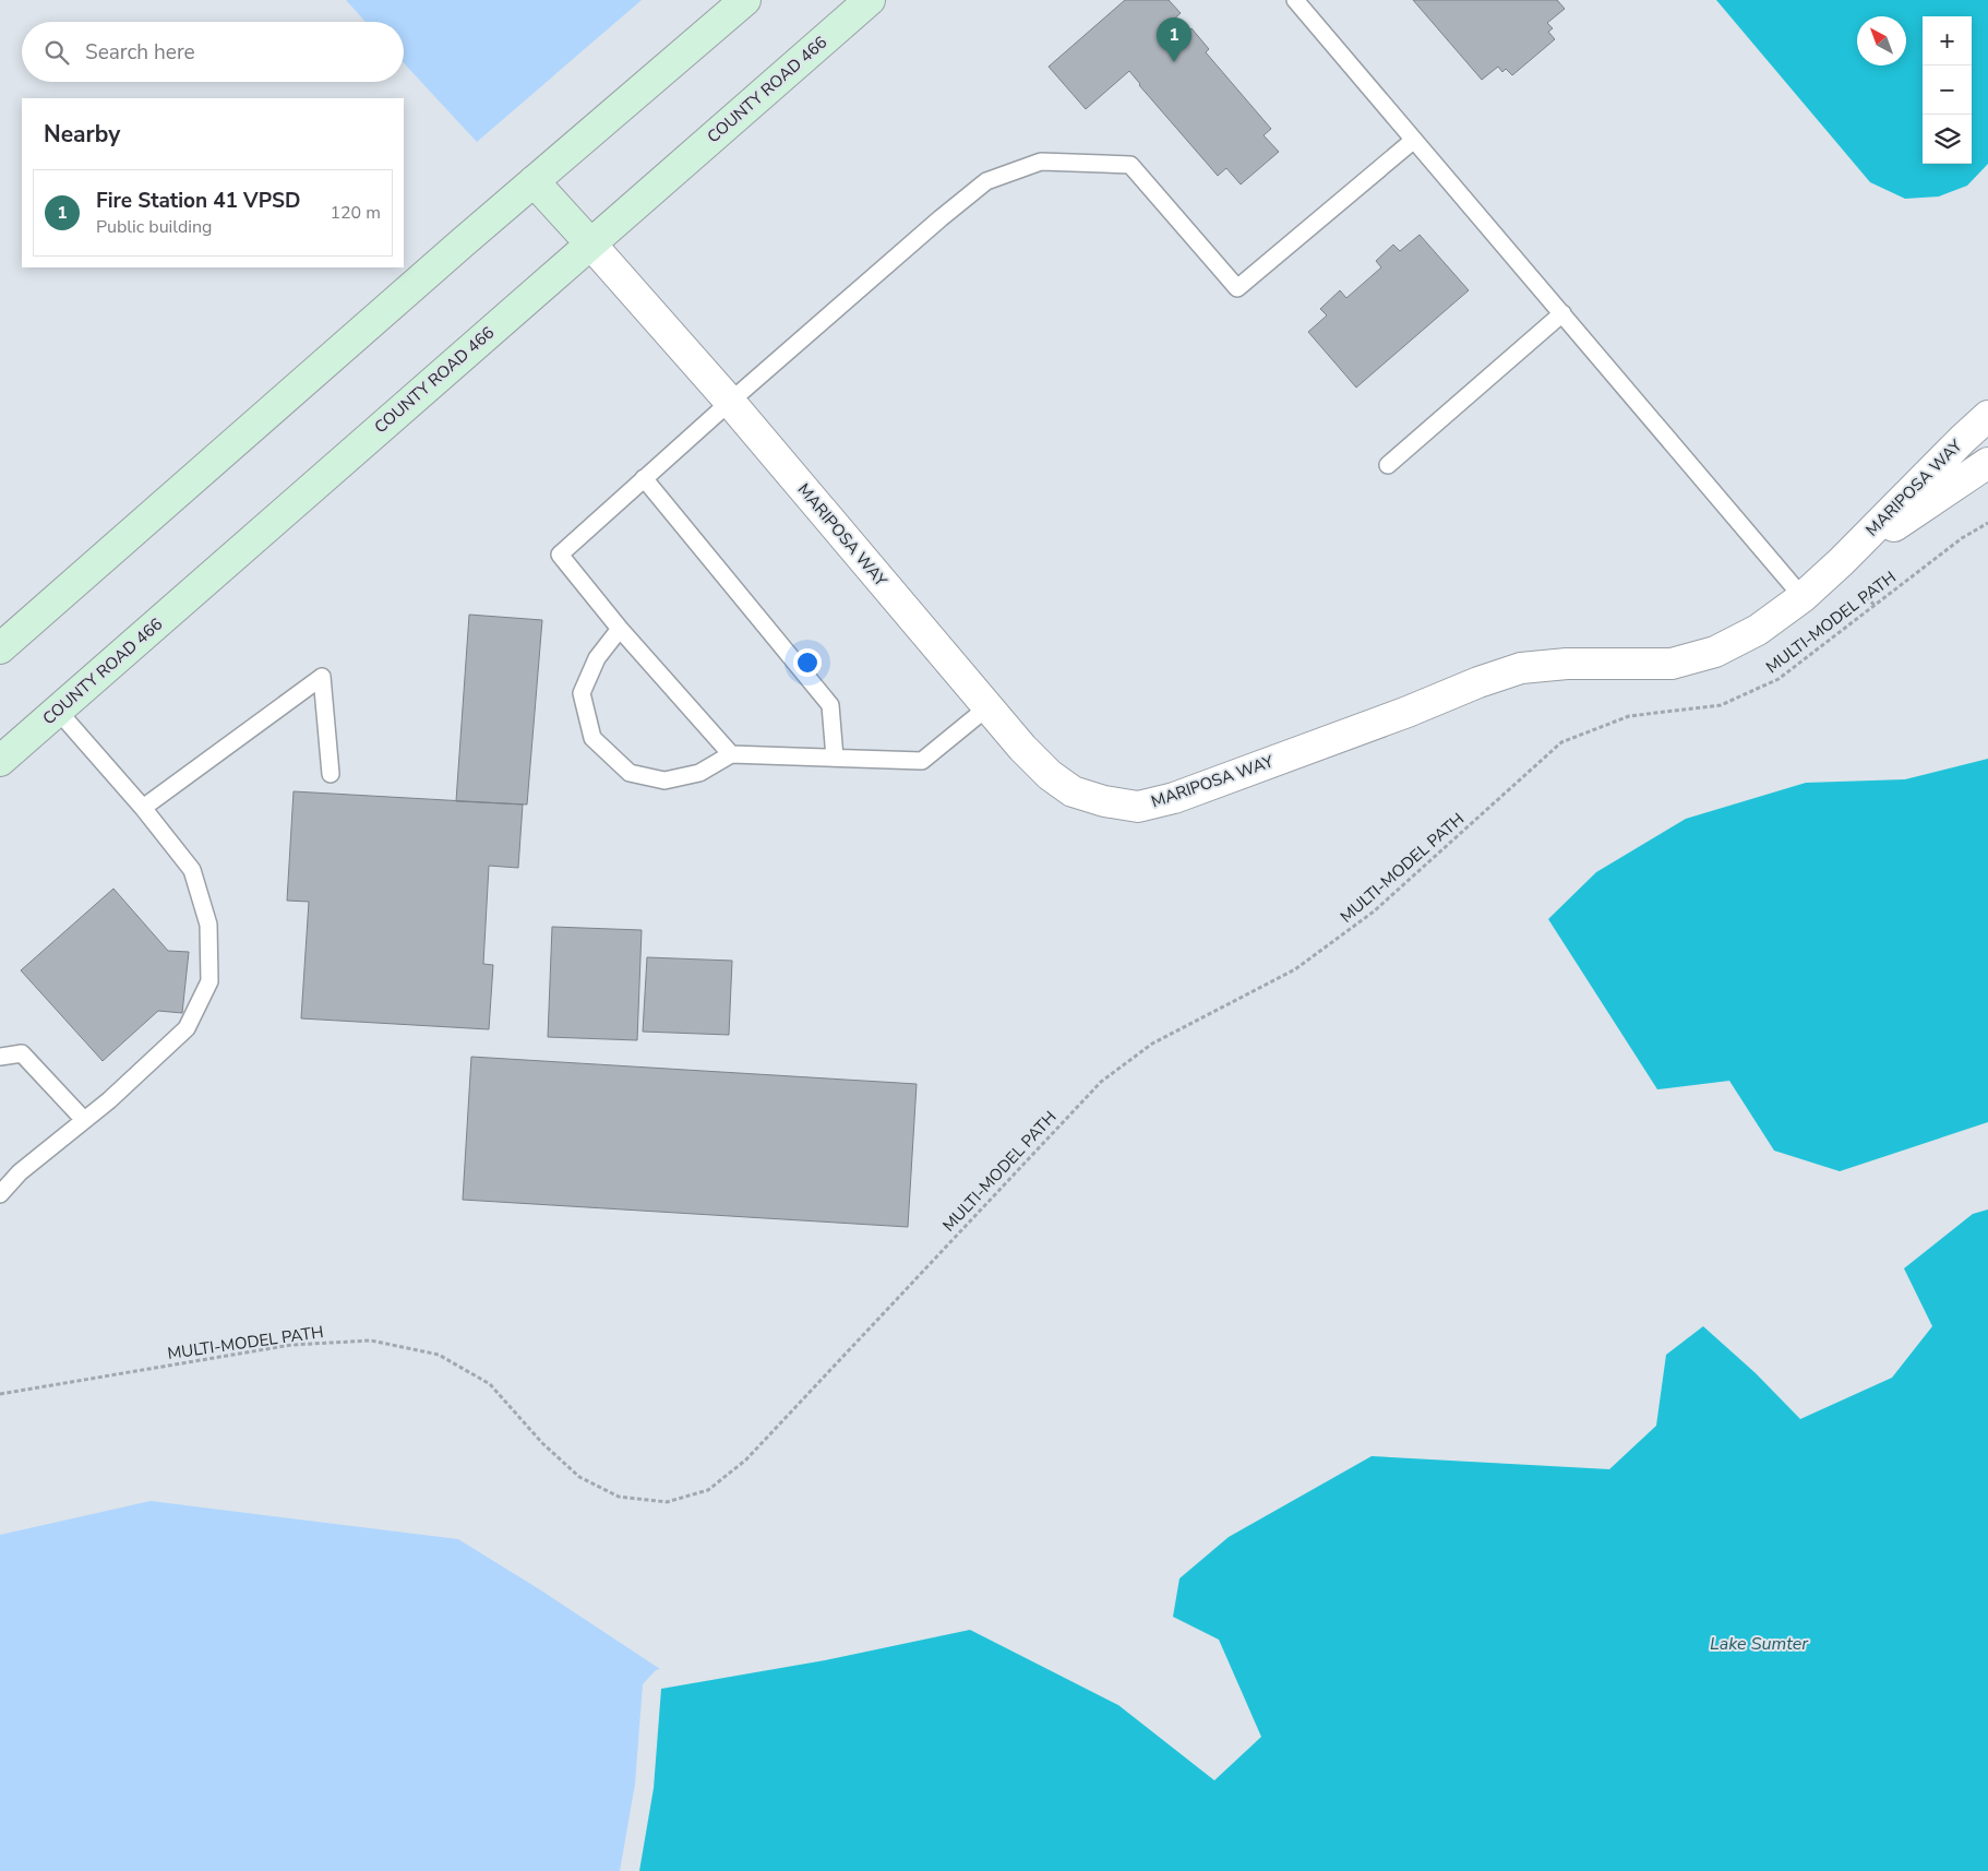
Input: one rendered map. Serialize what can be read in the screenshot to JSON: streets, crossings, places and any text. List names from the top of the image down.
{
  "streets": {
    "main road": ["COUNTY ROAD 466"],
    "street": ["MARIPOSA WAY"],
    "path": ["MULTI-MODEL PATH"]
  },
  "crossings": [
    ["COUNTY ROAD 466", "MARIPOSA WAY"]
  ],
  "water": ["Lake Sumter"],
  "north": "top left",
  "page": {
    "map_buttons": ["+", "−"],
    "pins": "1",
    "search": "Search here",
    "heading": "Nearby",
    "list": [
      {
        "mark": "1",
        "name": "Fire Station 41 VPSD",
        "note": "Public building",
        "value": "120 m"
      }
    ]
  }
}
